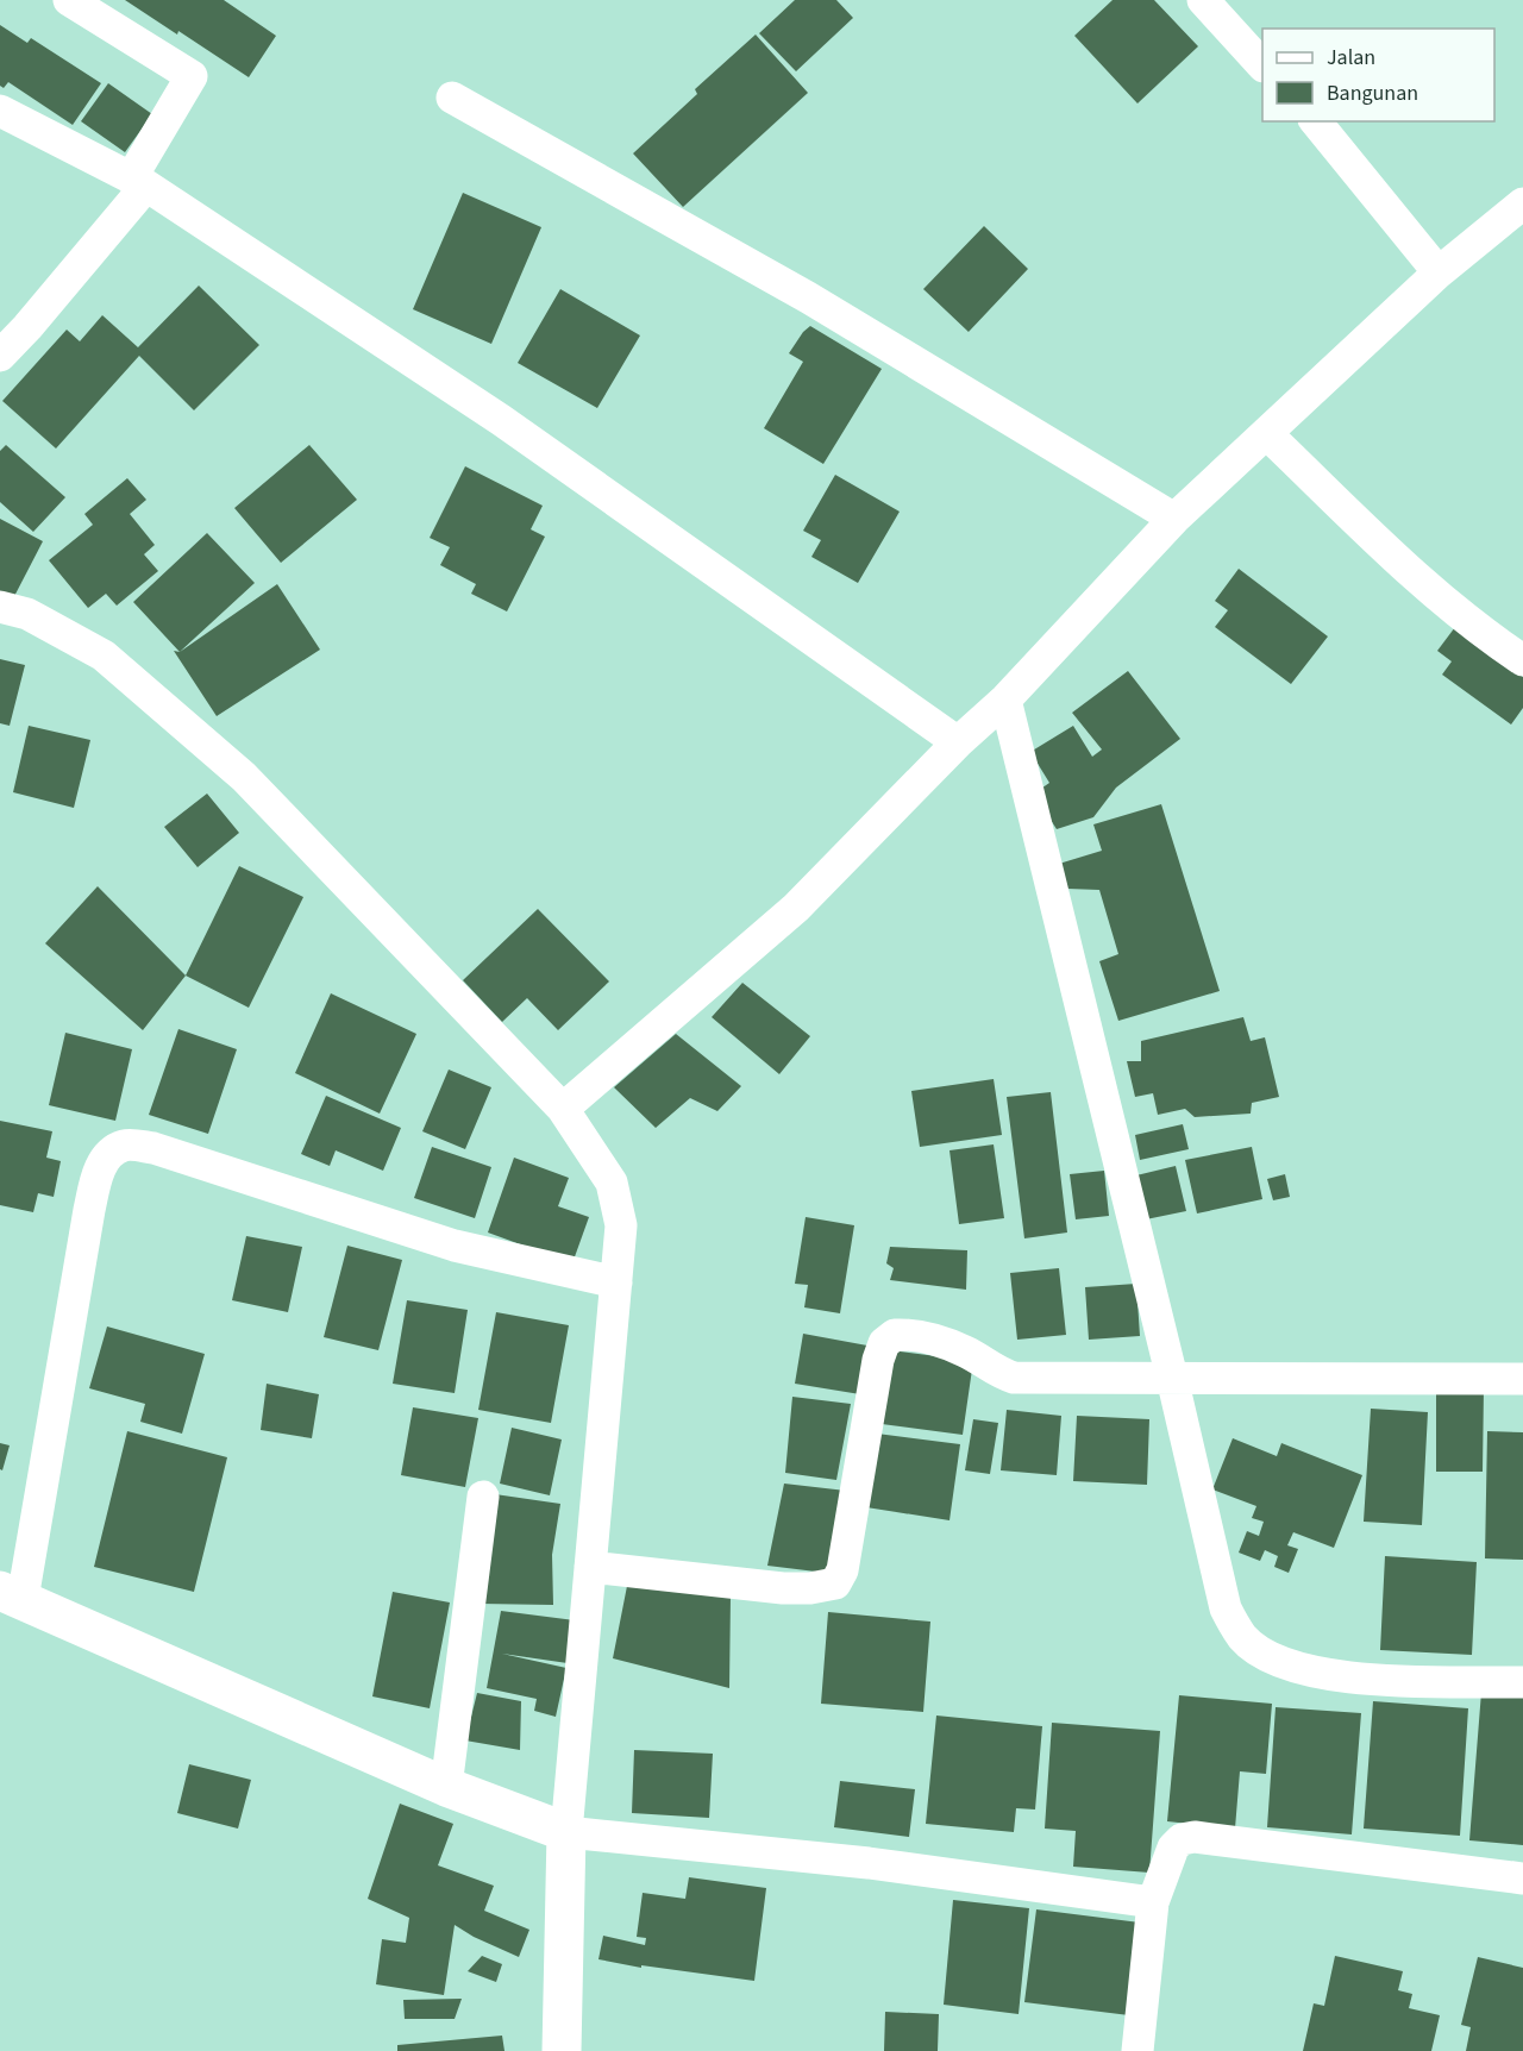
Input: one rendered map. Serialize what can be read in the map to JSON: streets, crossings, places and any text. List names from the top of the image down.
{
  "legend": ["Jalan", "Bangunan"]
}
